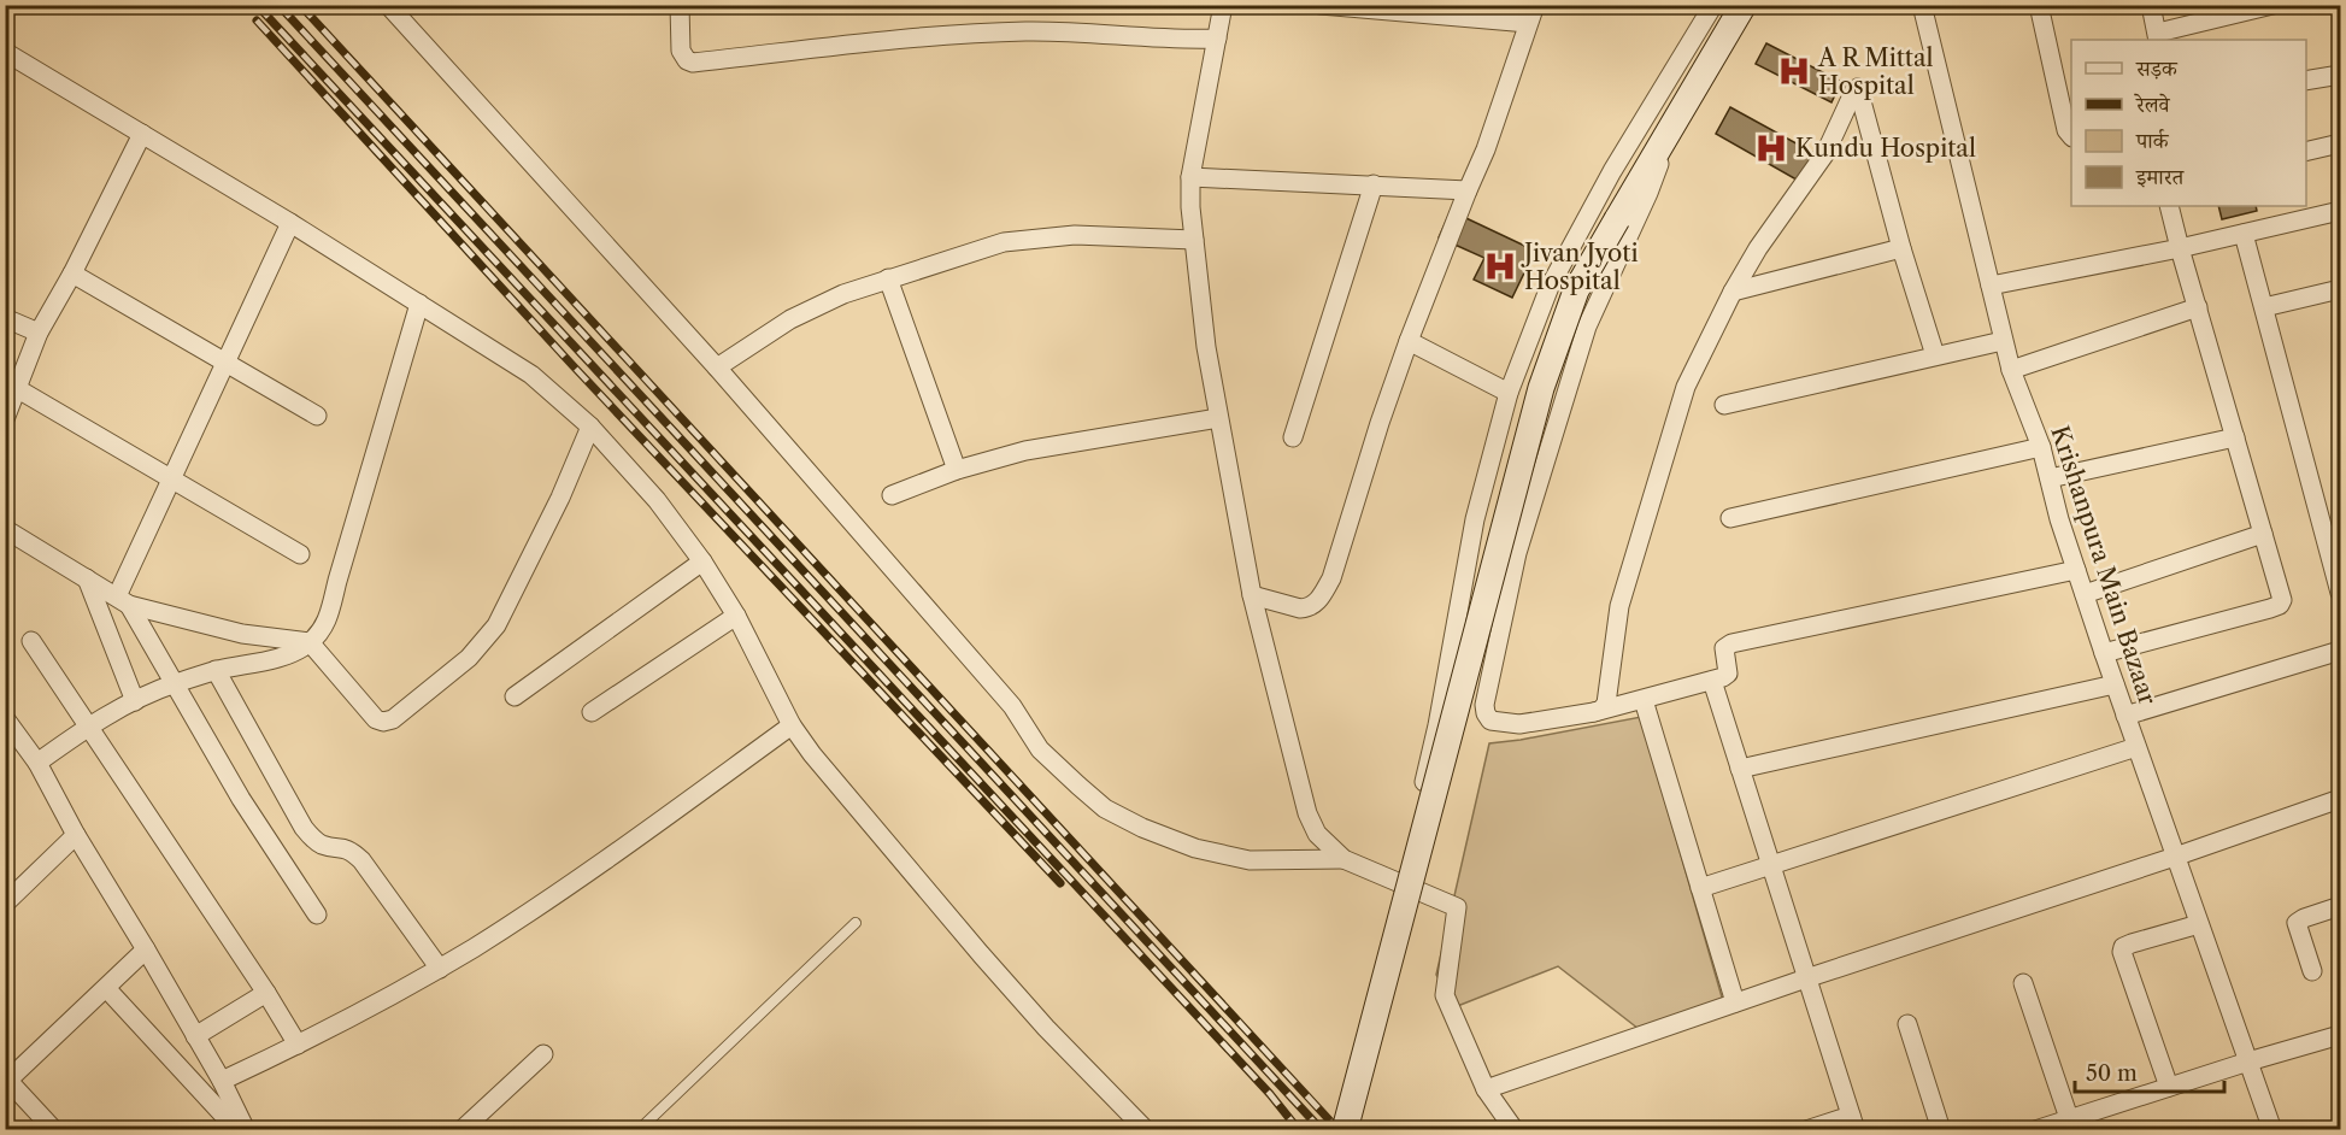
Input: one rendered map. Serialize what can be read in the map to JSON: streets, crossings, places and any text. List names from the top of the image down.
{
  "streets": {
    "street": ["Krishanpura Main Bazaar"]
  },
  "places": {
    "hospital": ["A R Mittal Hospital", "Kundu Hospital", "Jivan Jyoti Hospital"]
  },
  "legend": [
    "सड़क",
    "रेलवे",
    "पार्क",
    "इमारत"
  ],
  "scale_bar": "50 m"
}
